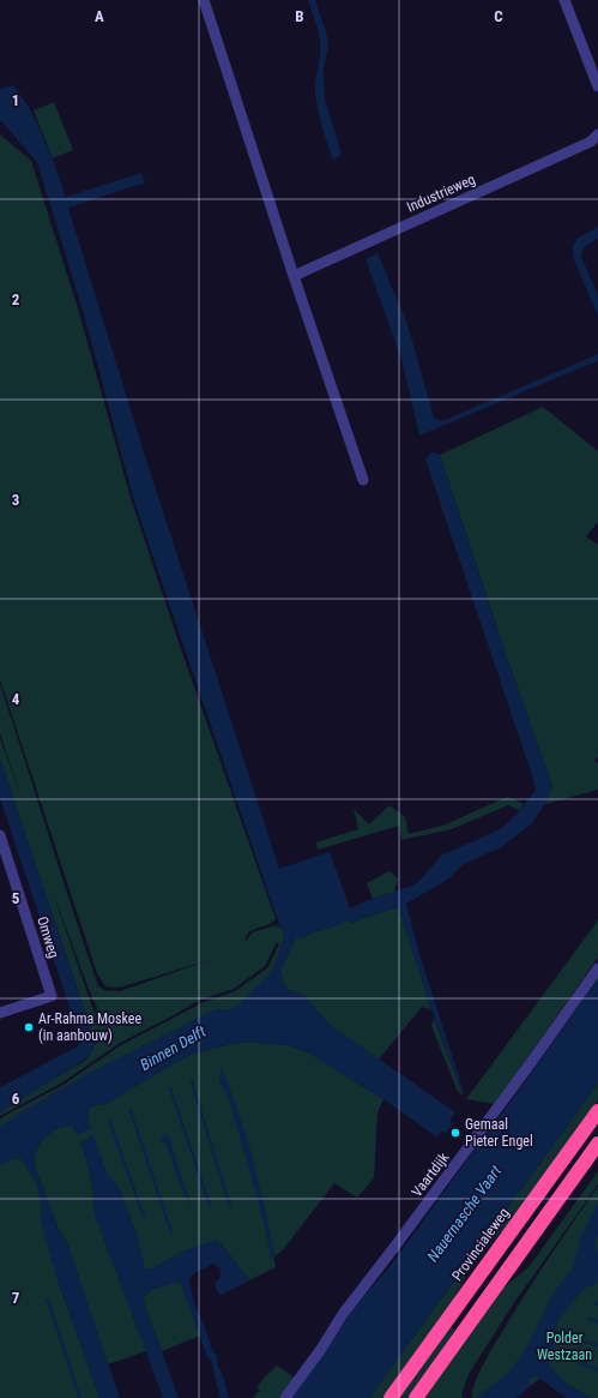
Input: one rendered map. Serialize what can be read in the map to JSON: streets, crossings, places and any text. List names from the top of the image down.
{
  "streets": {
    "highway": ["Provincialeweg"],
    "street": ["Industrieweg", "Omweg", "Vaartdijk"]
  },
  "water": ["Binnen Delft", "Nauernasche Vaart"],
  "parks": ["Polder Westzaan"],
  "places": ["Ar-Rahma Moskee (in aanbouw)", "Gemaal Pieter Engel"],
  "grid": {
    "columns": ["A", "B", "C"],
    "rows": [
      "1",
      "2",
      "3",
      "4",
      "5",
      "6",
      "7"
    ]
  }
}
